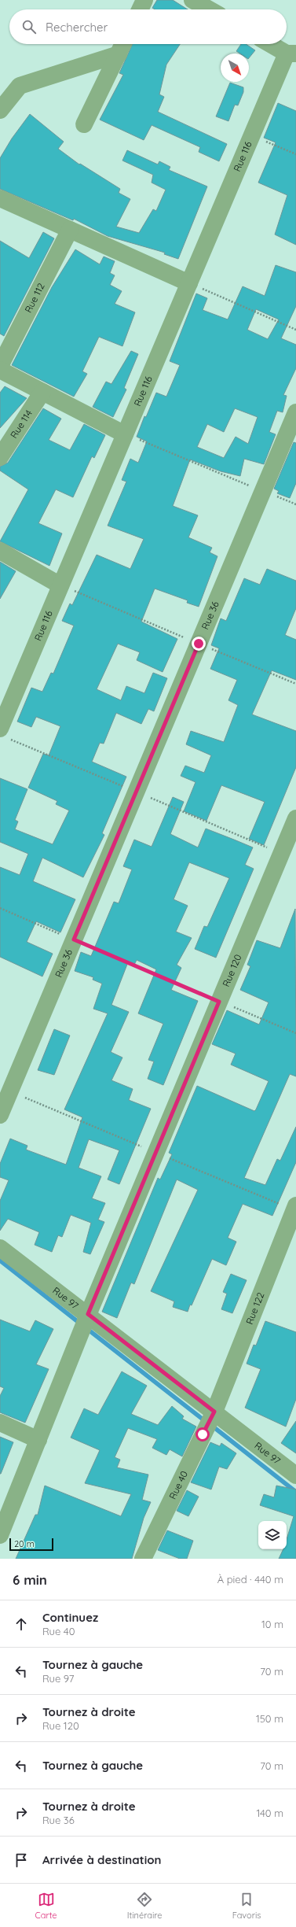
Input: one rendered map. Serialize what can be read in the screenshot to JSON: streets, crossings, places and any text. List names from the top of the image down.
{
  "streets": {
    "street": [
      "Rue 116",
      "Rue 112",
      "Rue 114",
      "Rue 36",
      "Rue 120",
      "Rue 97",
      "Rue 122",
      "Rue 40"
    ]
  },
  "crossings": [
    ["Rue 120", "Rue 97"],
    ["Rue 97", "Rue 122"],
    ["Rue 97", "Rue 40"],
    ["Rue 122", "Rue 40"]
  ],
  "scale_bar": "20 m",
  "north": "bottom right",
  "page": {
    "search": "Rechercher",
    "scale": "20 m",
    "heading": ["6 min", "À pied · 440 m"],
    "list": [
      ["Continuez", "Rue 40", "10 m"],
      ["Tournez à gauche", "Rue 97", "70 m"],
      ["Tournez à droite", "Rue 120", "150 m"],
      ["Tournez à gauche", "70 m"],
      ["Tournez à droite", "Rue 36", "140 m"],
      "Arrivée à destination"
    ],
    "nav": ["Carte", "Itinéraire", "Favoris"]
  }
}
